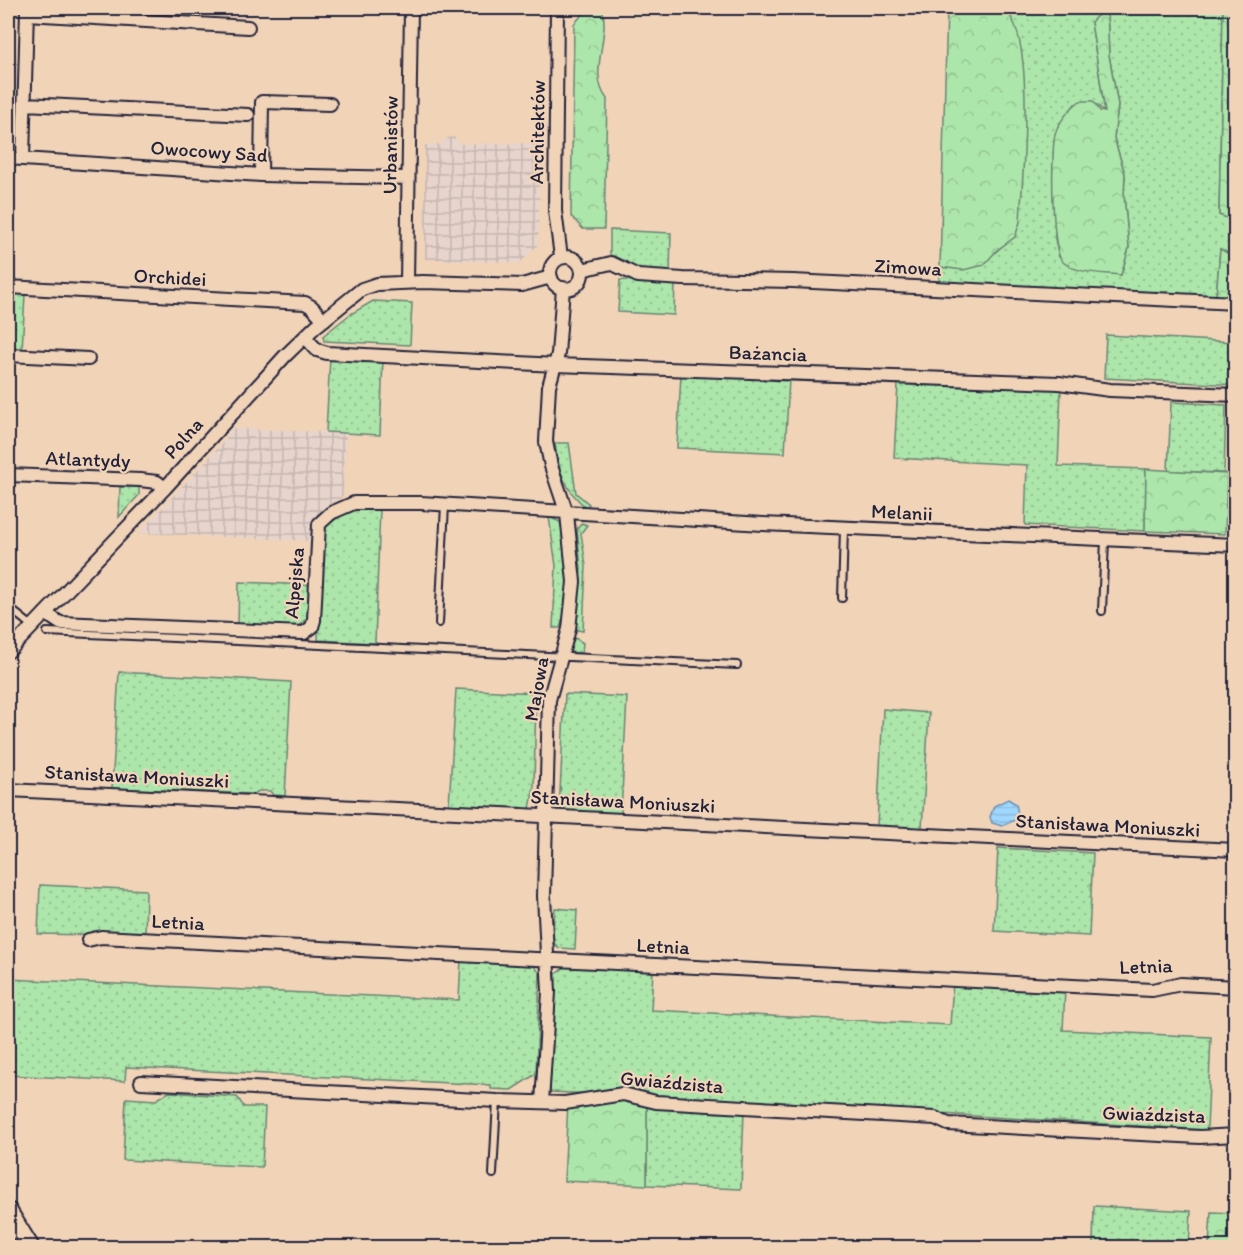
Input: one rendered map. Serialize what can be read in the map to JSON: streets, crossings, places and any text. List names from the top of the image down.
{
  "streets": {
    "street": [
      "Architektów",
      "Urbanistów",
      "Owocowy Sad",
      "Zimowa",
      "Orchidei",
      "Bażancia",
      "Polna",
      "Atlantydy",
      "Melanii",
      "Alpejska",
      "Majowa",
      "Stanisława Moniuszki",
      "Letnia",
      "Gwiaździsta"
    ]
  },
  "crossings": [
    ["Architektów", "Zimowa"],
    ["Architektów", "Majowa"],
    ["Urbanistów", "Owocowy Sad"],
    ["Urbanistów", "Polna"],
    ["Zimowa", "Majowa"],
    ["Orchidei", "Polna"],
    ["Bażancia", "Polna"],
    ["Bażancia", "Majowa"],
    ["Polna", "Atlantydy"],
    ["Polna", "Alpejska"],
    ["Melanii", "Alpejska"],
    ["Melanii", "Majowa"],
    ["Alpejska", "Majowa"],
    ["Majowa", "Stanisława Moniuszki"],
    ["Majowa", "Letnia"],
    ["Majowa", "Gwiaździsta"]
  ]
}
